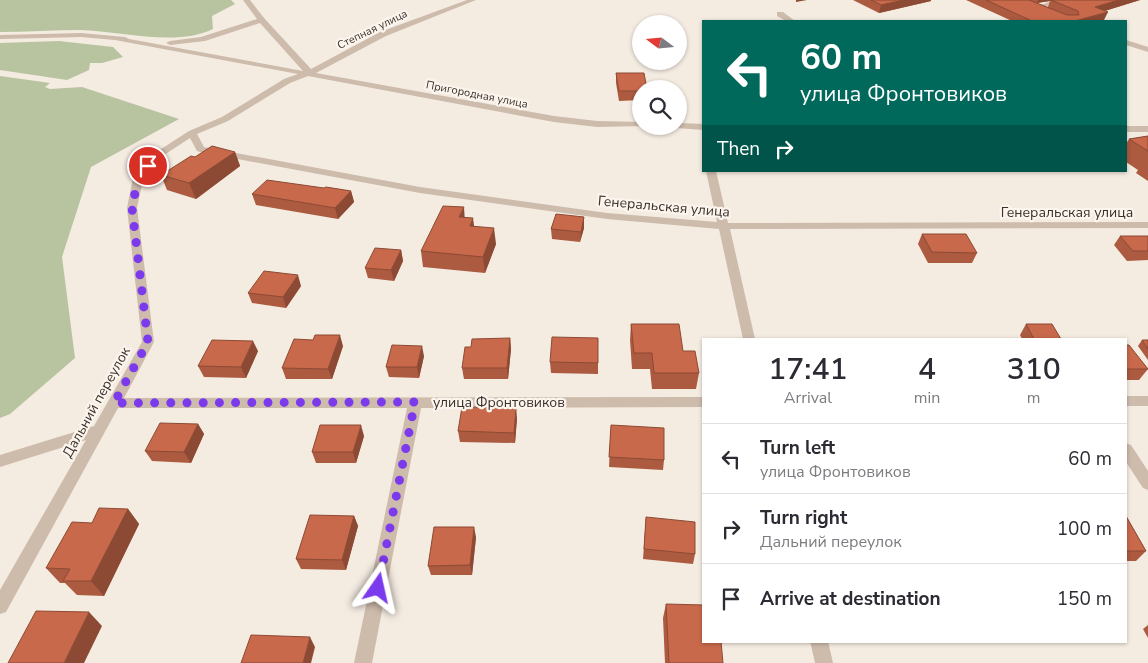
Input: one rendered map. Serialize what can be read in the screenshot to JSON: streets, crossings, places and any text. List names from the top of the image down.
{
  "streets": {
    "street": [
      "Степная улица",
      "Пригородная улица",
      "Генеральская улица",
      "Дальний переулок",
      "улица Фронтовиков"
    ]
  },
  "crossings": [
    ["Степная улица", "Пригородная улица"],
    ["Степная улица", "Генеральская улица"],
    ["Степная улица", "Дальний переулок"],
    ["Генеральская улица", "Дальний переулок"],
    ["Дальний переулок", "улица Фронтовиков"]
  ],
  "north": "left",
  "page": {
    "turn": ["60 m", "улица Фронтовиков"],
    "then": "Then",
    "eta": [
      "17:41",
      "Arrival",
      "4",
      "min",
      "310",
      "m"
    ],
    "list": [
      {
        "name": "Turn left",
        "note": "улица Фронтовиков",
        "value": "60 m"
      },
      {
        "name": "Turn right",
        "note": "Дальний переулок",
        "value": "100 m"
      },
      {
        "name": "Arrive at destination",
        "value": "150 m"
      }
    ]
  }
}
